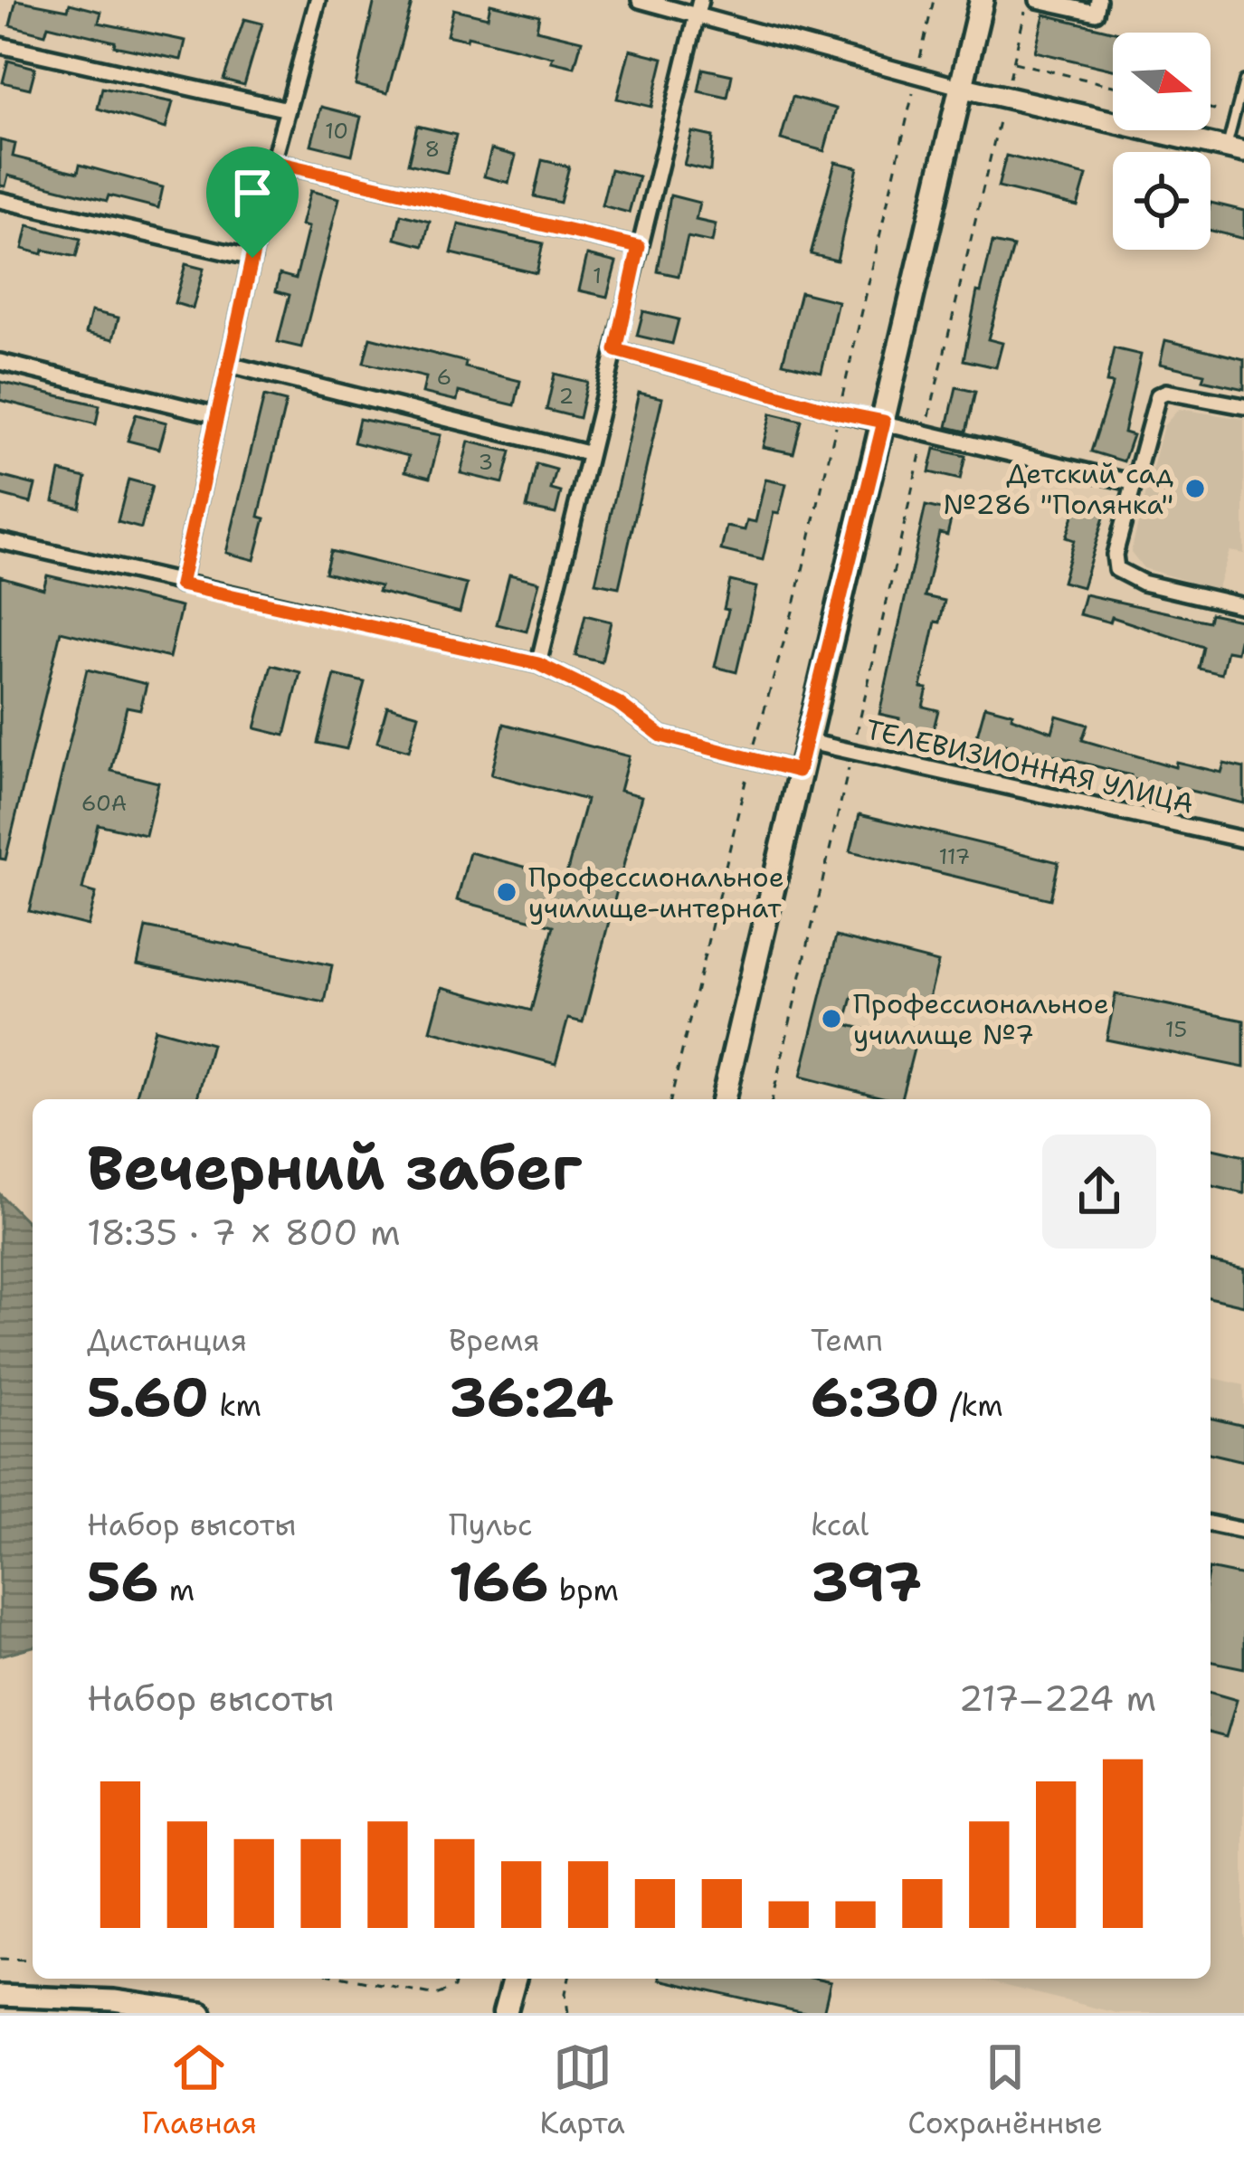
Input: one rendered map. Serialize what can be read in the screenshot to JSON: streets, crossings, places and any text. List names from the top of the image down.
{
  "streets": {
    "street": ["ТЕЛЕВИЗИОННАЯ УЛИЦА"]
  },
  "places": ["Детский сад №286 \"Полянка\"", "Профессиональное училище-интернат", "Профессиональное училище №7"],
  "house_numbers": [
    "10",
    "8",
    "1",
    "6",
    "2",
    "3",
    "60А",
    "117",
    "15"
  ],
  "north": "right",
  "page": {
    "heading": ["Вечерний забег", "18:35 · 7 × 800 m"],
    "stats": [
      ["Дистанция", "5.60 km"],
      ["Время", "36:24"],
      ["Темп", "6:30 /km"],
      ["Набор высоты", "56 m"],
      ["Пульс", "166 bpm"],
      ["kcal", "397"]
    ],
    "chart": ["Набор высоты", "217–224 m"],
    "tabs": ["Главная", "Карта", "Сохранённые"]
  }
}
